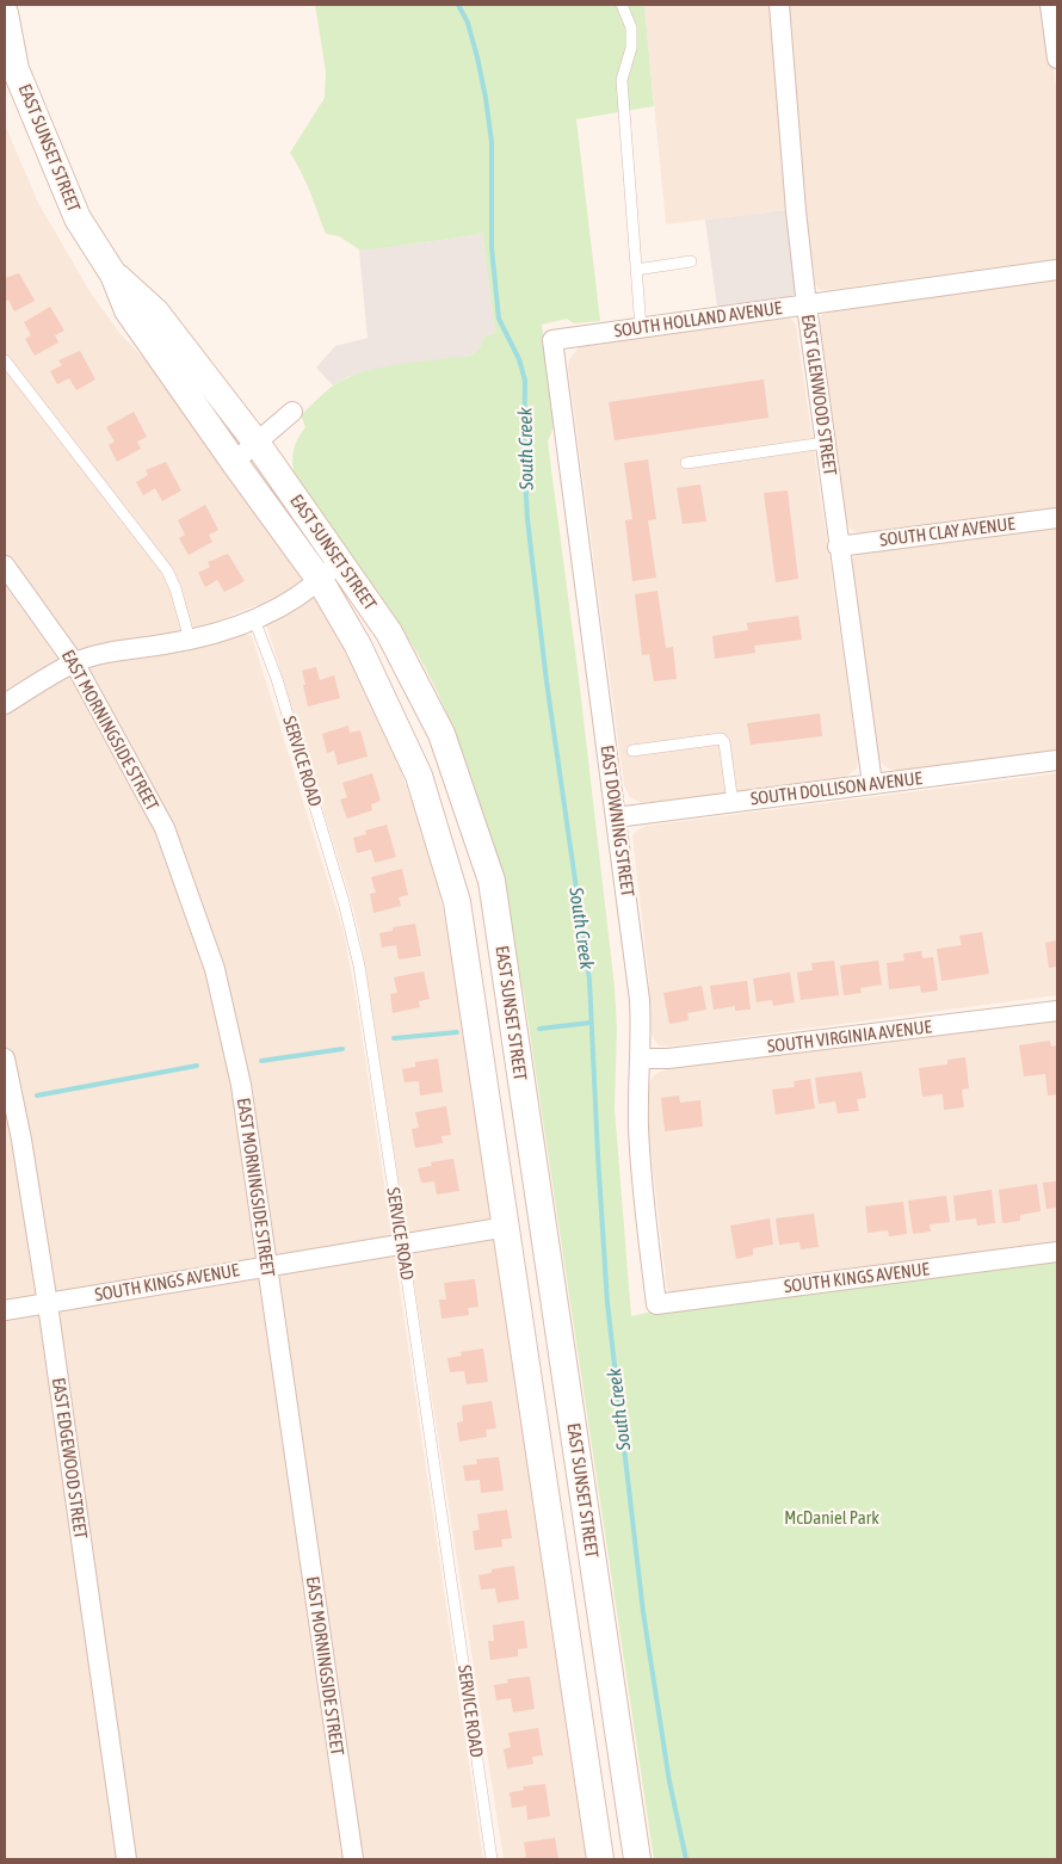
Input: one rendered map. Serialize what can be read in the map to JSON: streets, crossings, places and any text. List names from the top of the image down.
{
  "streets": {
    "main road": ["EAST SUNSET STREET"],
    "street": [
      "SOUTH HOLLAND AVENUE",
      "EAST GLENWOOD STREET",
      "SOUTH CLAY AVENUE",
      "EAST MORNINGSIDE STREET",
      "SOUTH DOLLISON AVENUE",
      "EAST DOWNING STREET",
      "SOUTH VIRGINIA AVENUE",
      "SOUTH KINGS AVENUE",
      "EAST EDGEWOOD STREET"
    ],
    "lane": ["SERVICE ROAD"]
  },
  "crossings": [
    ["EAST SUNSET STREET", "SOUTH KINGS AVENUE"],
    ["SOUTH HOLLAND AVENUE", "EAST GLENWOOD STREET"],
    ["SOUTH HOLLAND AVENUE", "EAST DOWNING STREET"],
    ["EAST GLENWOOD STREET", "SOUTH CLAY AVENUE"],
    ["EAST GLENWOOD STREET", "SOUTH DOLLISON AVENUE"],
    ["EAST MORNINGSIDE STREET", "SOUTH KINGS AVENUE"],
    ["SERVICE ROAD", "SOUTH KINGS AVENUE"],
    ["SOUTH DOLLISON AVENUE", "EAST DOWNING STREET"],
    ["EAST DOWNING STREET", "SOUTH VIRGINIA AVENUE"],
    ["EAST DOWNING STREET", "SOUTH KINGS AVENUE"],
    ["SOUTH KINGS AVENUE", "EAST EDGEWOOD STREET"]
  ],
  "water": ["South Creek"],
  "parks": ["McDaniel Park"]
}
